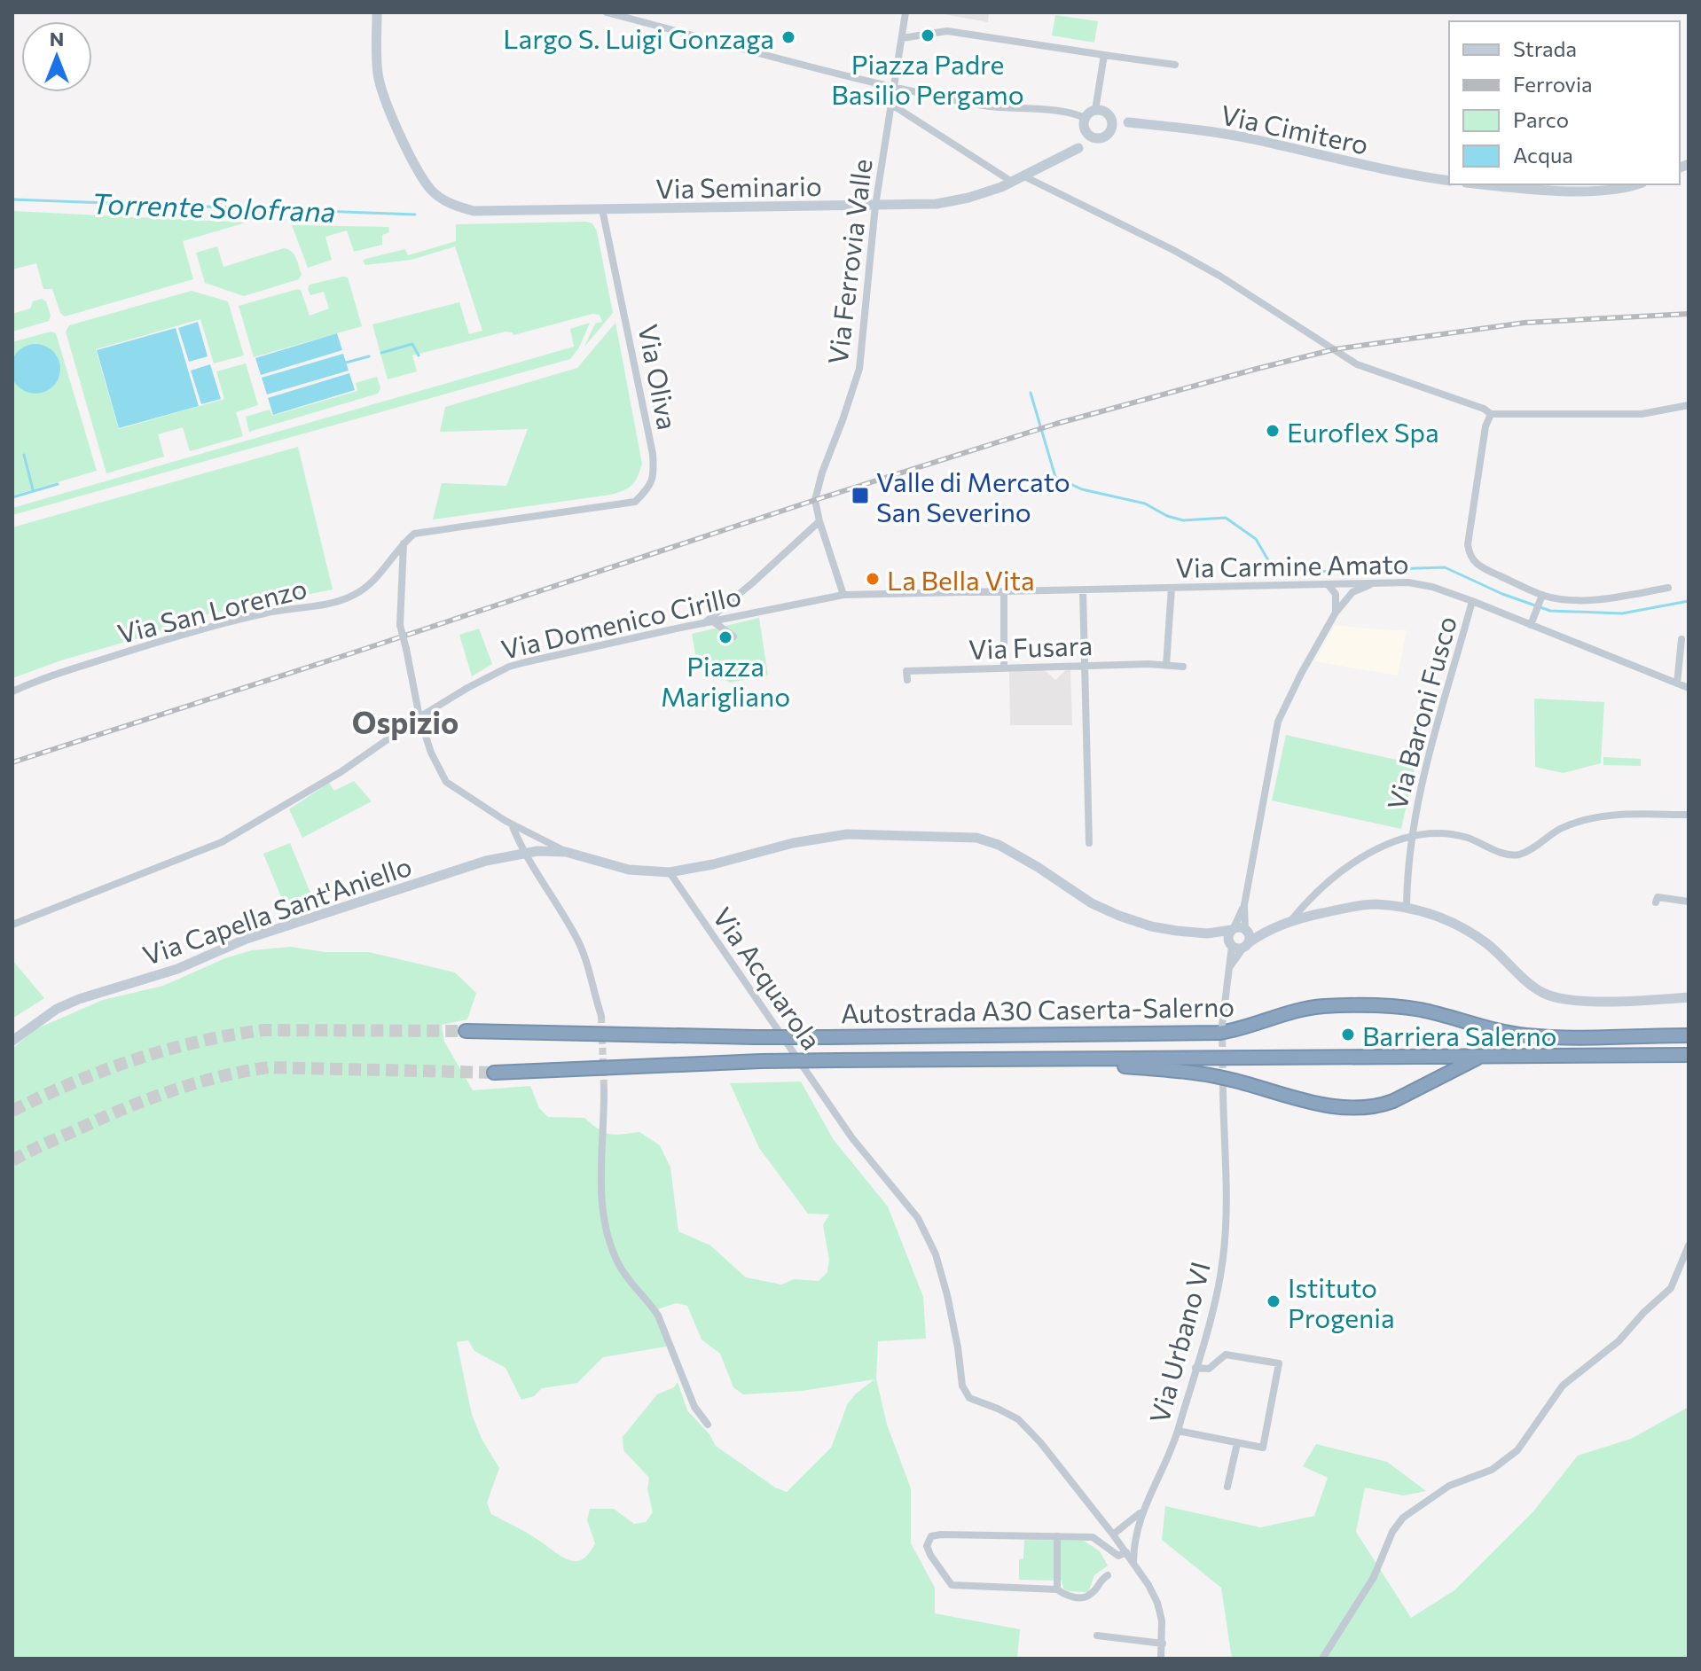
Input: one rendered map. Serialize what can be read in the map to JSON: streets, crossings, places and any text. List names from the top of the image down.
{
  "streets": {
    "highway": ["Autostrada A30 Caserta-Salerno"],
    "main road": ["Via Cimitero", "Via Seminario", "Via Capella Sant'Aniello"],
    "street": [
      "Via Ferrovia Valle",
      "Via Oliva",
      "Via Carmine Amato",
      "Via San Lorenzo",
      "Via Domenico Cirillo",
      "Via Fusara",
      "Via Baroni Fusco",
      "Via Acquarola",
      "Via Urbano VI"
    ]
  },
  "crossings": [
    ["Via Cimitero", "Via Seminario"],
    ["Via Cimitero", "Via Ferrovia Valle"],
    ["Via Seminario", "Via Ferrovia Valle"],
    ["Via Seminario", "Via Oliva"],
    ["Via Ferrovia Valle", "Via Domenico Cirillo"],
    ["Via Oliva", "Via San Lorenzo"],
    ["Via Carmine Amato", "Via Domenico Cirillo"],
    ["Via Carmine Amato", "Via Baroni Fusco"],
    ["Via Acquarola", "Via Urbano VI"]
  ],
  "districts": ["Ospizio"],
  "water": ["Torrente Solofrana"],
  "places": {
    "other": [
      "Piazza Padre Basilio Pergamo",
      "Largo S. Luigi Gonzaga",
      "Euroflex Spa",
      "La Bella Vita",
      "Piazza Marigliano",
      "Barriera Salerno",
      "Istituto Progenia"
    ],
    "transit": ["Valle di Mercato San Severino"]
  },
  "legend": [
    "Strada",
    "Ferrovia",
    "Parco",
    "Acqua"
  ],
  "north": "top"
}
